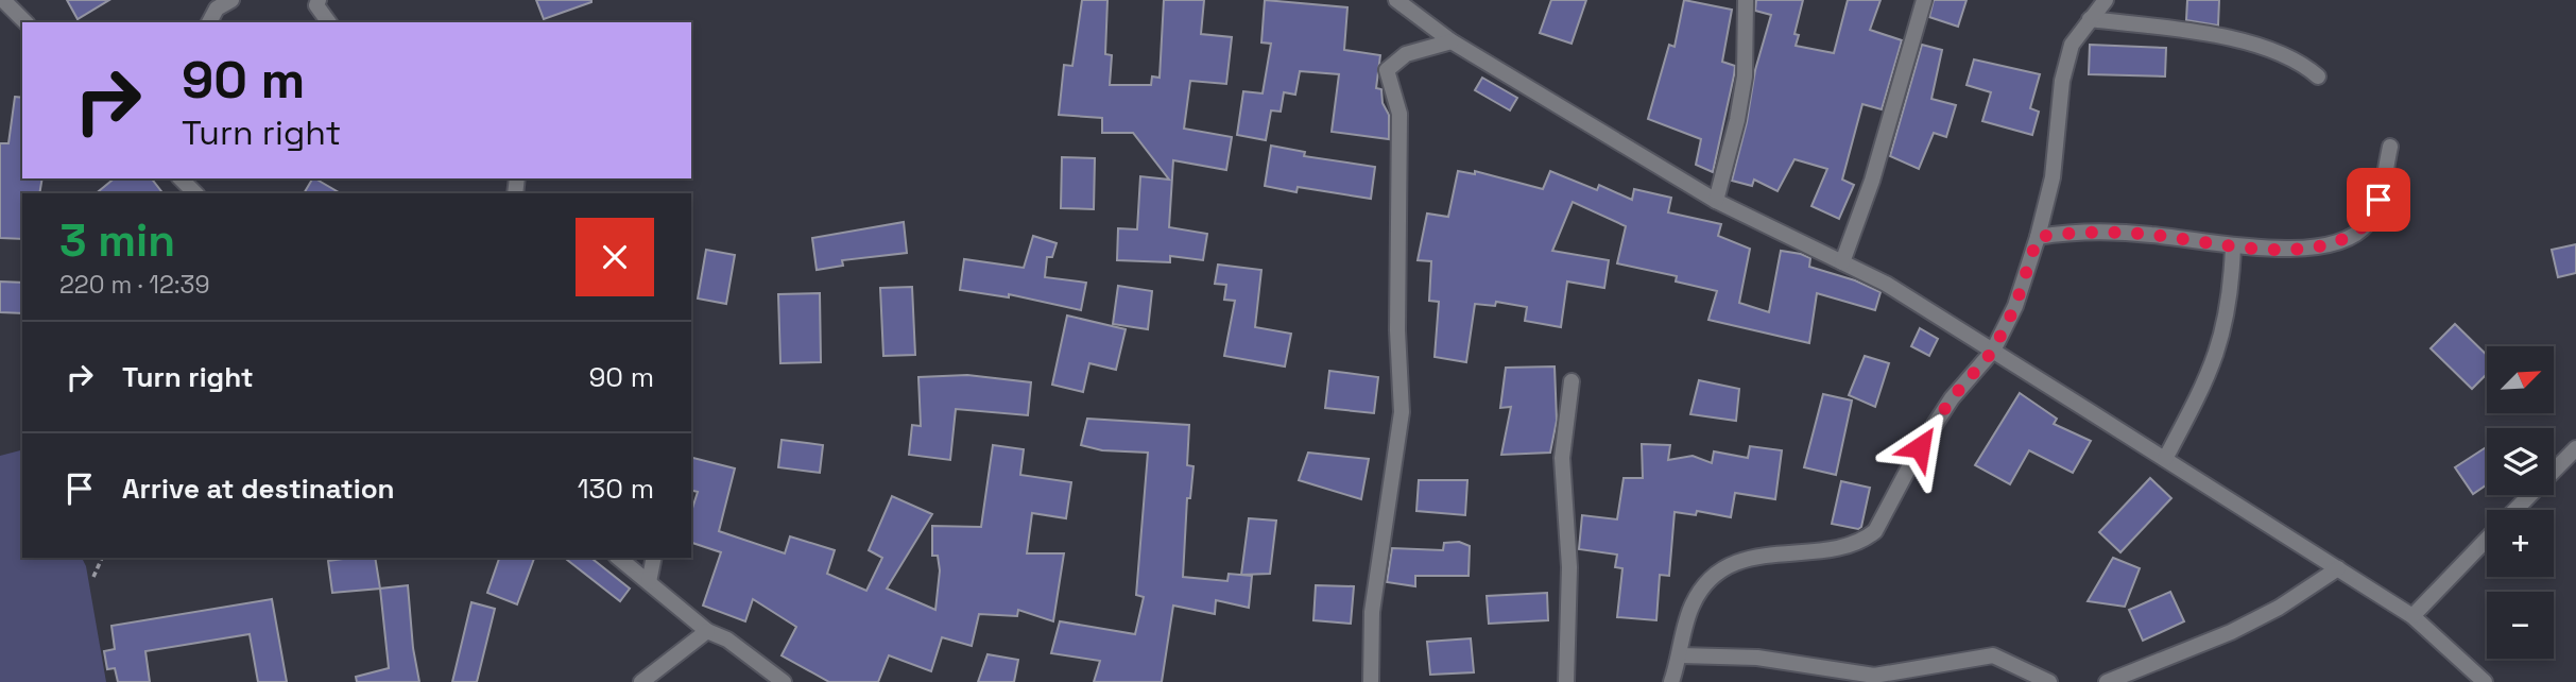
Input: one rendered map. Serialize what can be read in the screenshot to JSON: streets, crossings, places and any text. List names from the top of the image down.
{
  "north": "top right",
  "page": {
    "turn": ["90 m", "Turn right"],
    "heading": ["3 min", "220 m · 12:39"],
    "list": [
      {
        "name": "Turn right",
        "value": "90 m"
      },
      {
        "name": "Arrive at destination",
        "value": "130 m"
      }
    ],
    "map_buttons": ["+", "−"]
  }
}
